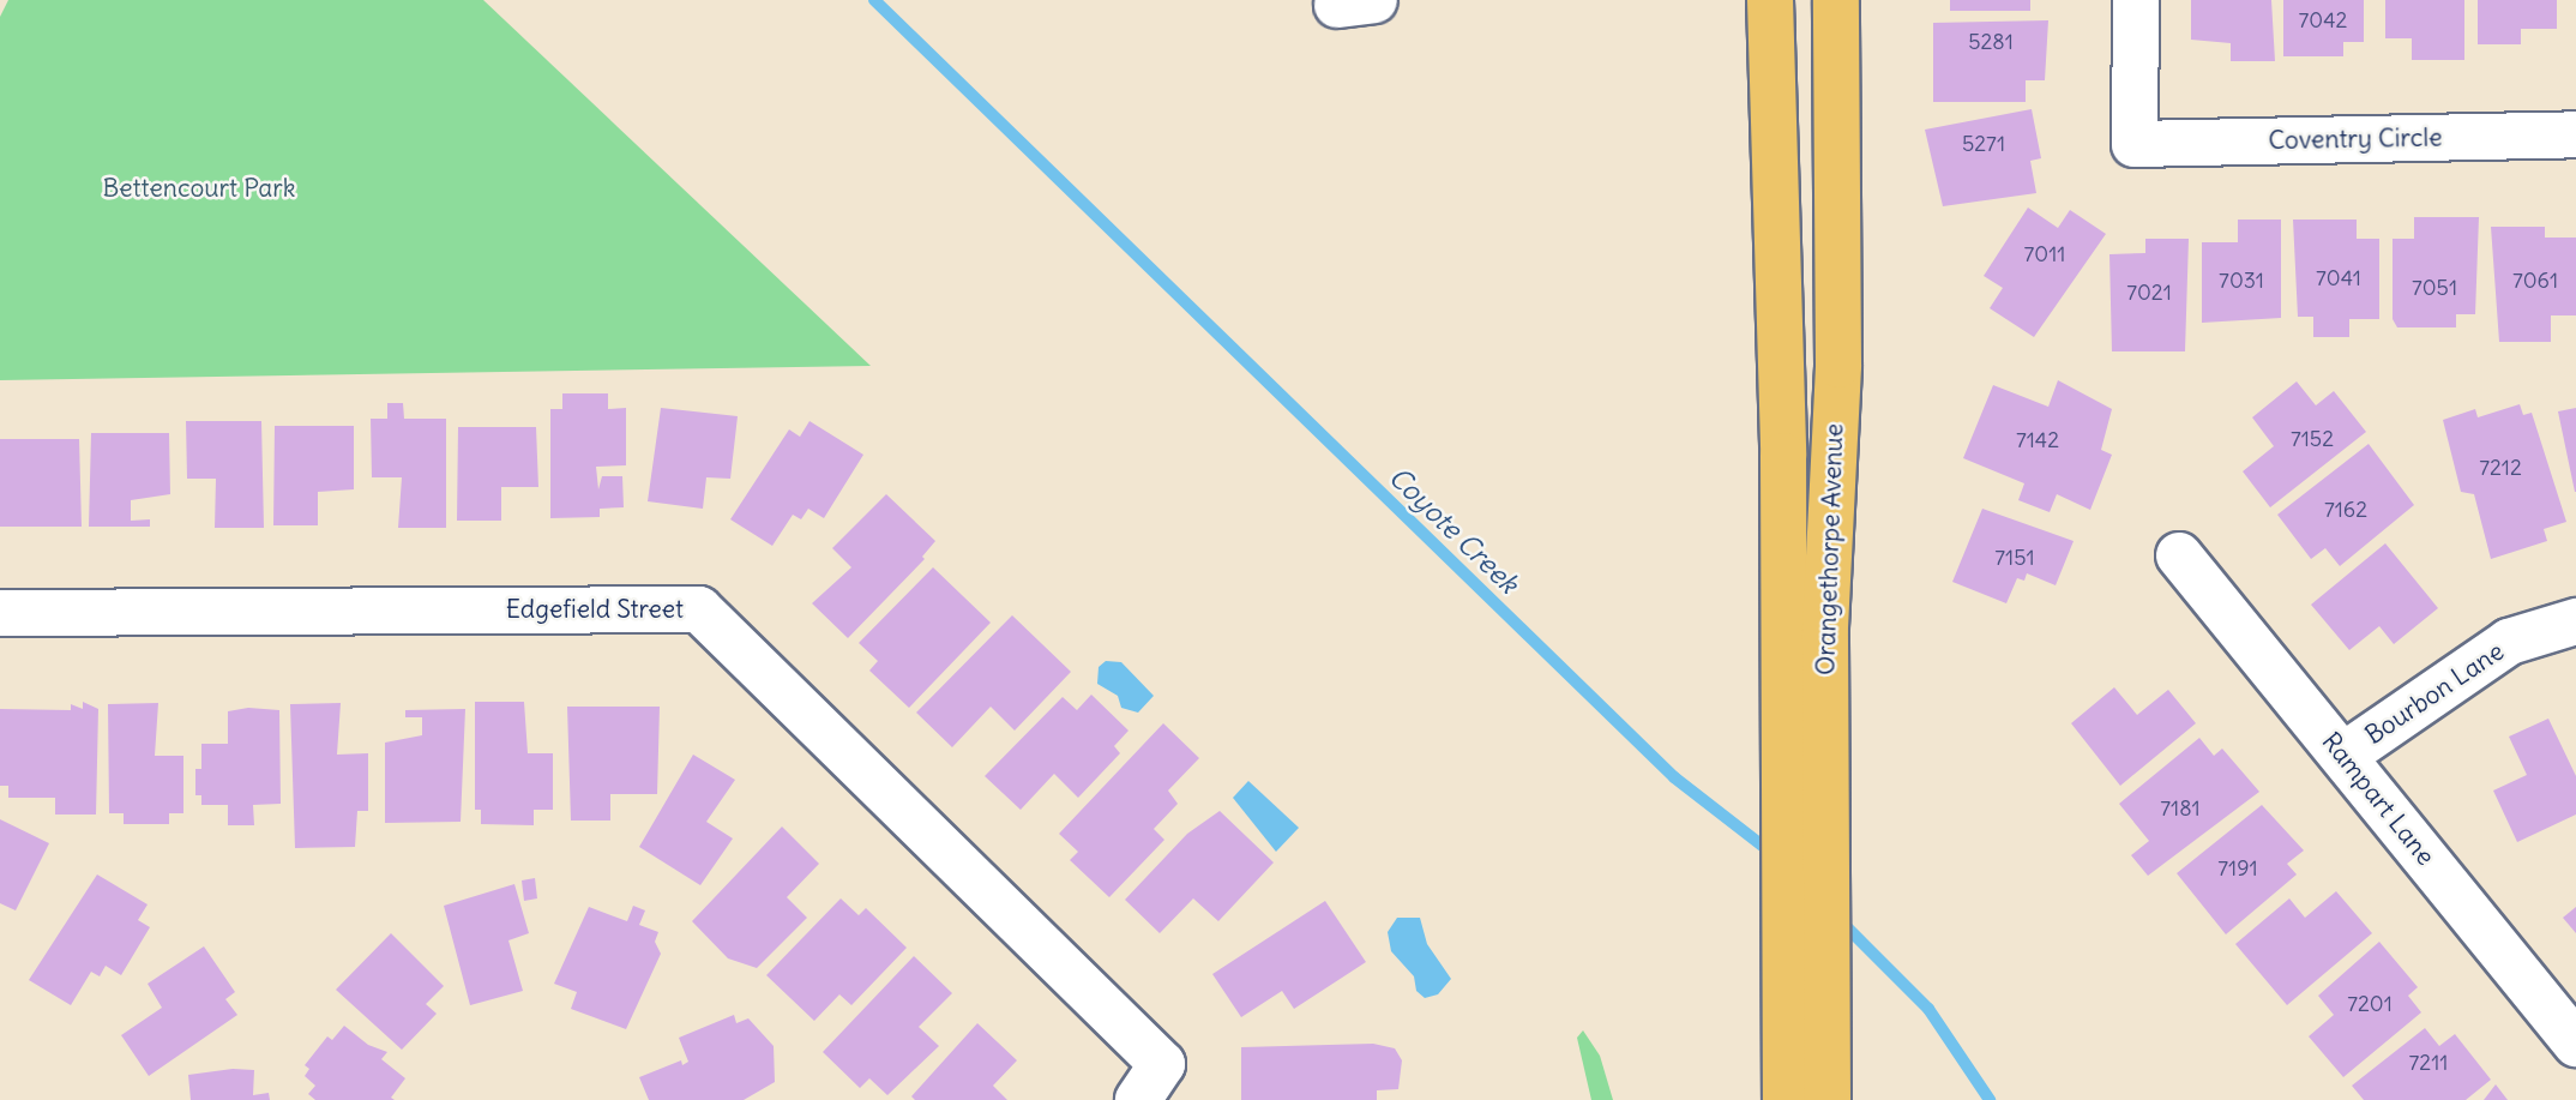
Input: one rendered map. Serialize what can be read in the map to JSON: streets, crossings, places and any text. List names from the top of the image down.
{
  "streets": {
    "main road": ["Orangethorpe Avenue"],
    "street": [
      "Coventry Circle",
      "Edgefield Street",
      "Bourbon Lane",
      "Rampart Lane"
    ]
  },
  "crossings": [
    ["Bourbon Lane", "Rampart Lane"]
  ],
  "water": ["Coyote Creek"],
  "parks": ["Bettencourt Park"],
  "house_numbers": [
    "7042",
    "5281",
    "5271",
    "7011",
    "7041",
    "7031",
    "7061",
    "7051",
    "7021",
    "7152",
    "7142",
    "7212",
    "7162",
    "7151",
    "7181",
    "7191",
    "7201",
    "7211"
  ]
}
